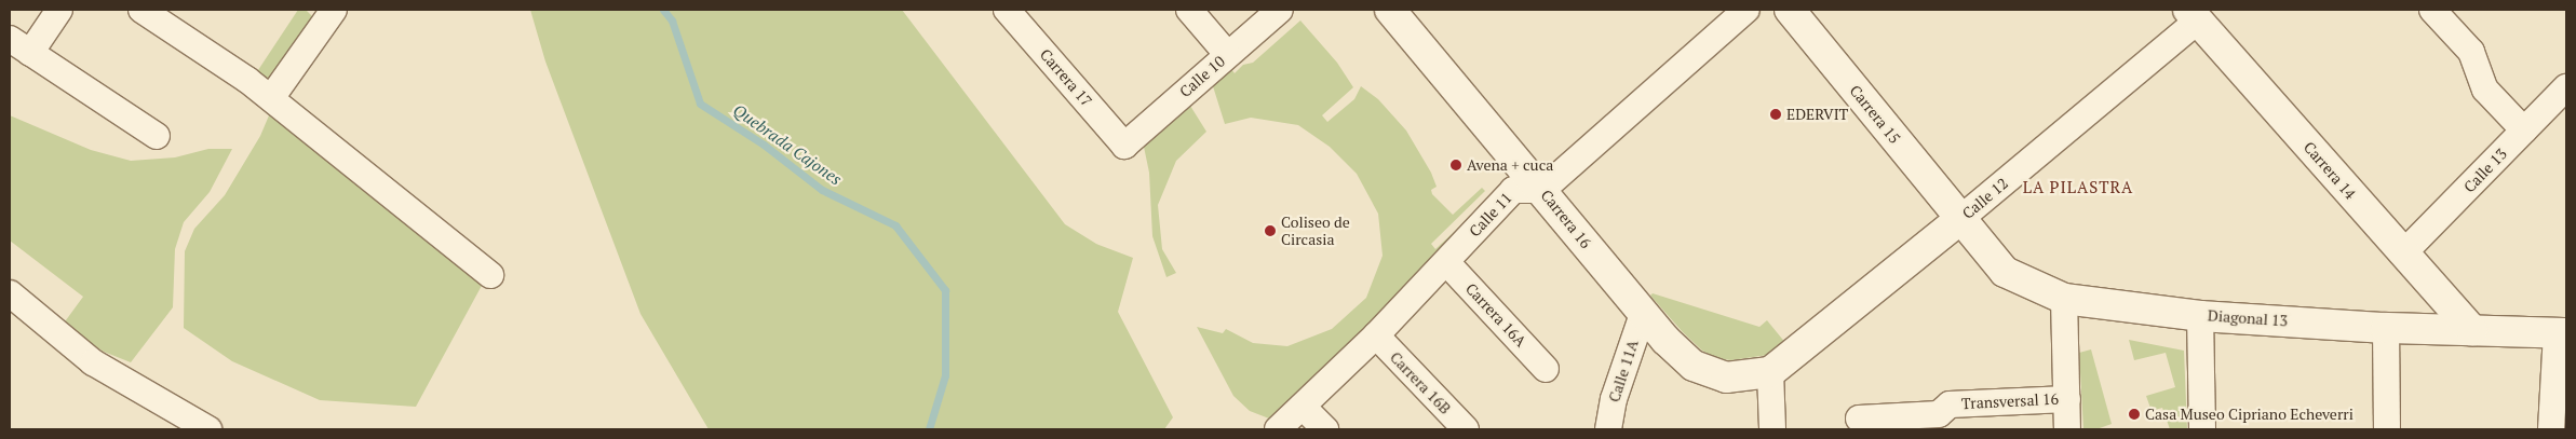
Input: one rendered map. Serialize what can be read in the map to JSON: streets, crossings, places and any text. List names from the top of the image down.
{
  "streets": {
    "main road": [
      "Carrera 15",
      "Carrera 14",
      "Calle 12",
      "Carrera 16",
      "Diagonal 13"
    ],
    "street": [
      "Calle 10",
      "Carrera 17",
      "Calle 13",
      "Calle 11",
      "Carrera 16A",
      "Calle 11A",
      "Carrera 16B",
      "Transversal 16"
    ]
  },
  "crossings": [
    ["Calle 10", "Carrera 17"],
    ["Carrera 15", "Calle 12"],
    ["Carrera 15", "Diagonal 13"],
    ["Carrera 14", "Calle 13"],
    ["Carrera 14", "Calle 12"],
    ["Carrera 14", "Diagonal 13"],
    ["Calle 12", "Carrera 16"],
    ["Calle 12", "Diagonal 13"],
    ["Calle 11", "Carrera 16"],
    ["Calle 11", "Carrera 16A"],
    ["Calle 11", "Carrera 16B"],
    ["Carrera 16", "Calle 11A"]
  ],
  "districts": ["LA PILASTRA"],
  "water": ["Quebrada Cajones"],
  "places": [
    "EDERVIT",
    "Avena + cuca",
    "Coliseo de Circasia",
    "Casa Museo Cipriano Echeverri"
  ]
}
